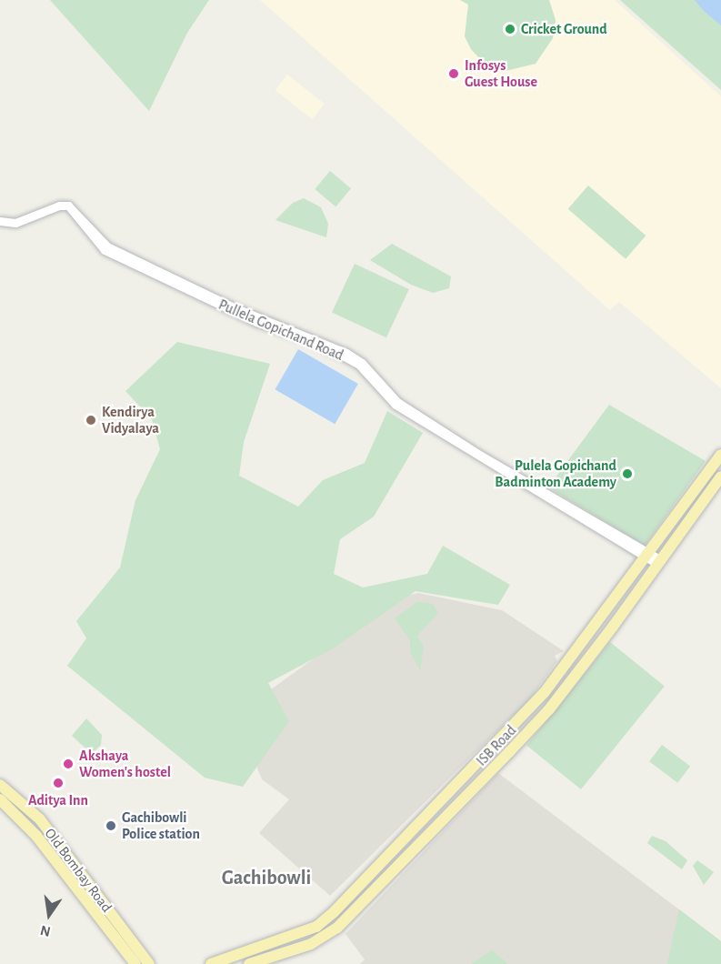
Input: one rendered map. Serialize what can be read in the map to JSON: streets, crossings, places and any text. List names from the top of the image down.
{
  "streets": {
    "main road": ["ISB Road", "Old Bombay Road"],
    "street": ["Pullela Gopichand Road"]
  },
  "crossings": [
    ["Pullela Gopichand Road", "ISB Road"]
  ],
  "districts": ["Gachibowli"],
  "places": [
    "Cricket Ground",
    "Infosys Guest House",
    "Kendirya Vidyalaya",
    "Pulela Gopichand Badminton Academy",
    "Akshaya Women's hostel",
    "Aditya Inn",
    "Gachibowli Police station"
  ],
  "north": "bottom"
}
